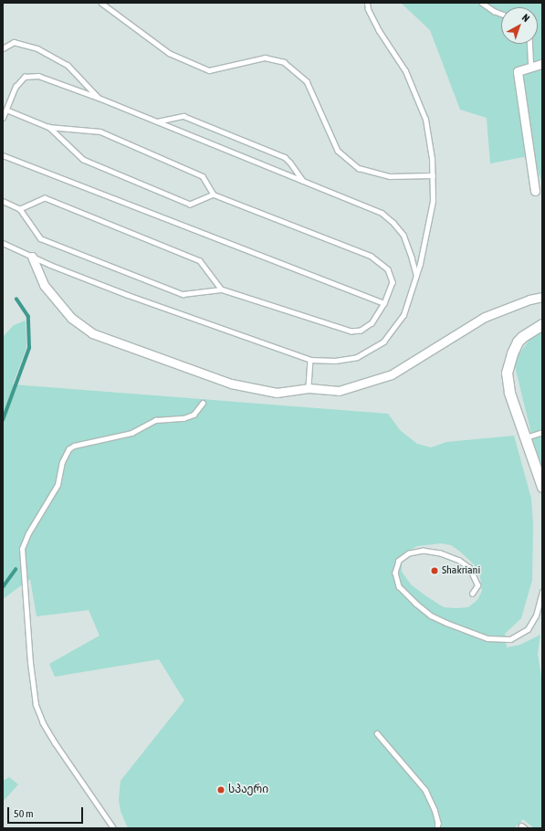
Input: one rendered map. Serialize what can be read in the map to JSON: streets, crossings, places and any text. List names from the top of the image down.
{
  "places": ["Shakriani", "სპაერი"],
  "scale_bar": "50 m",
  "north": "top right"
}
